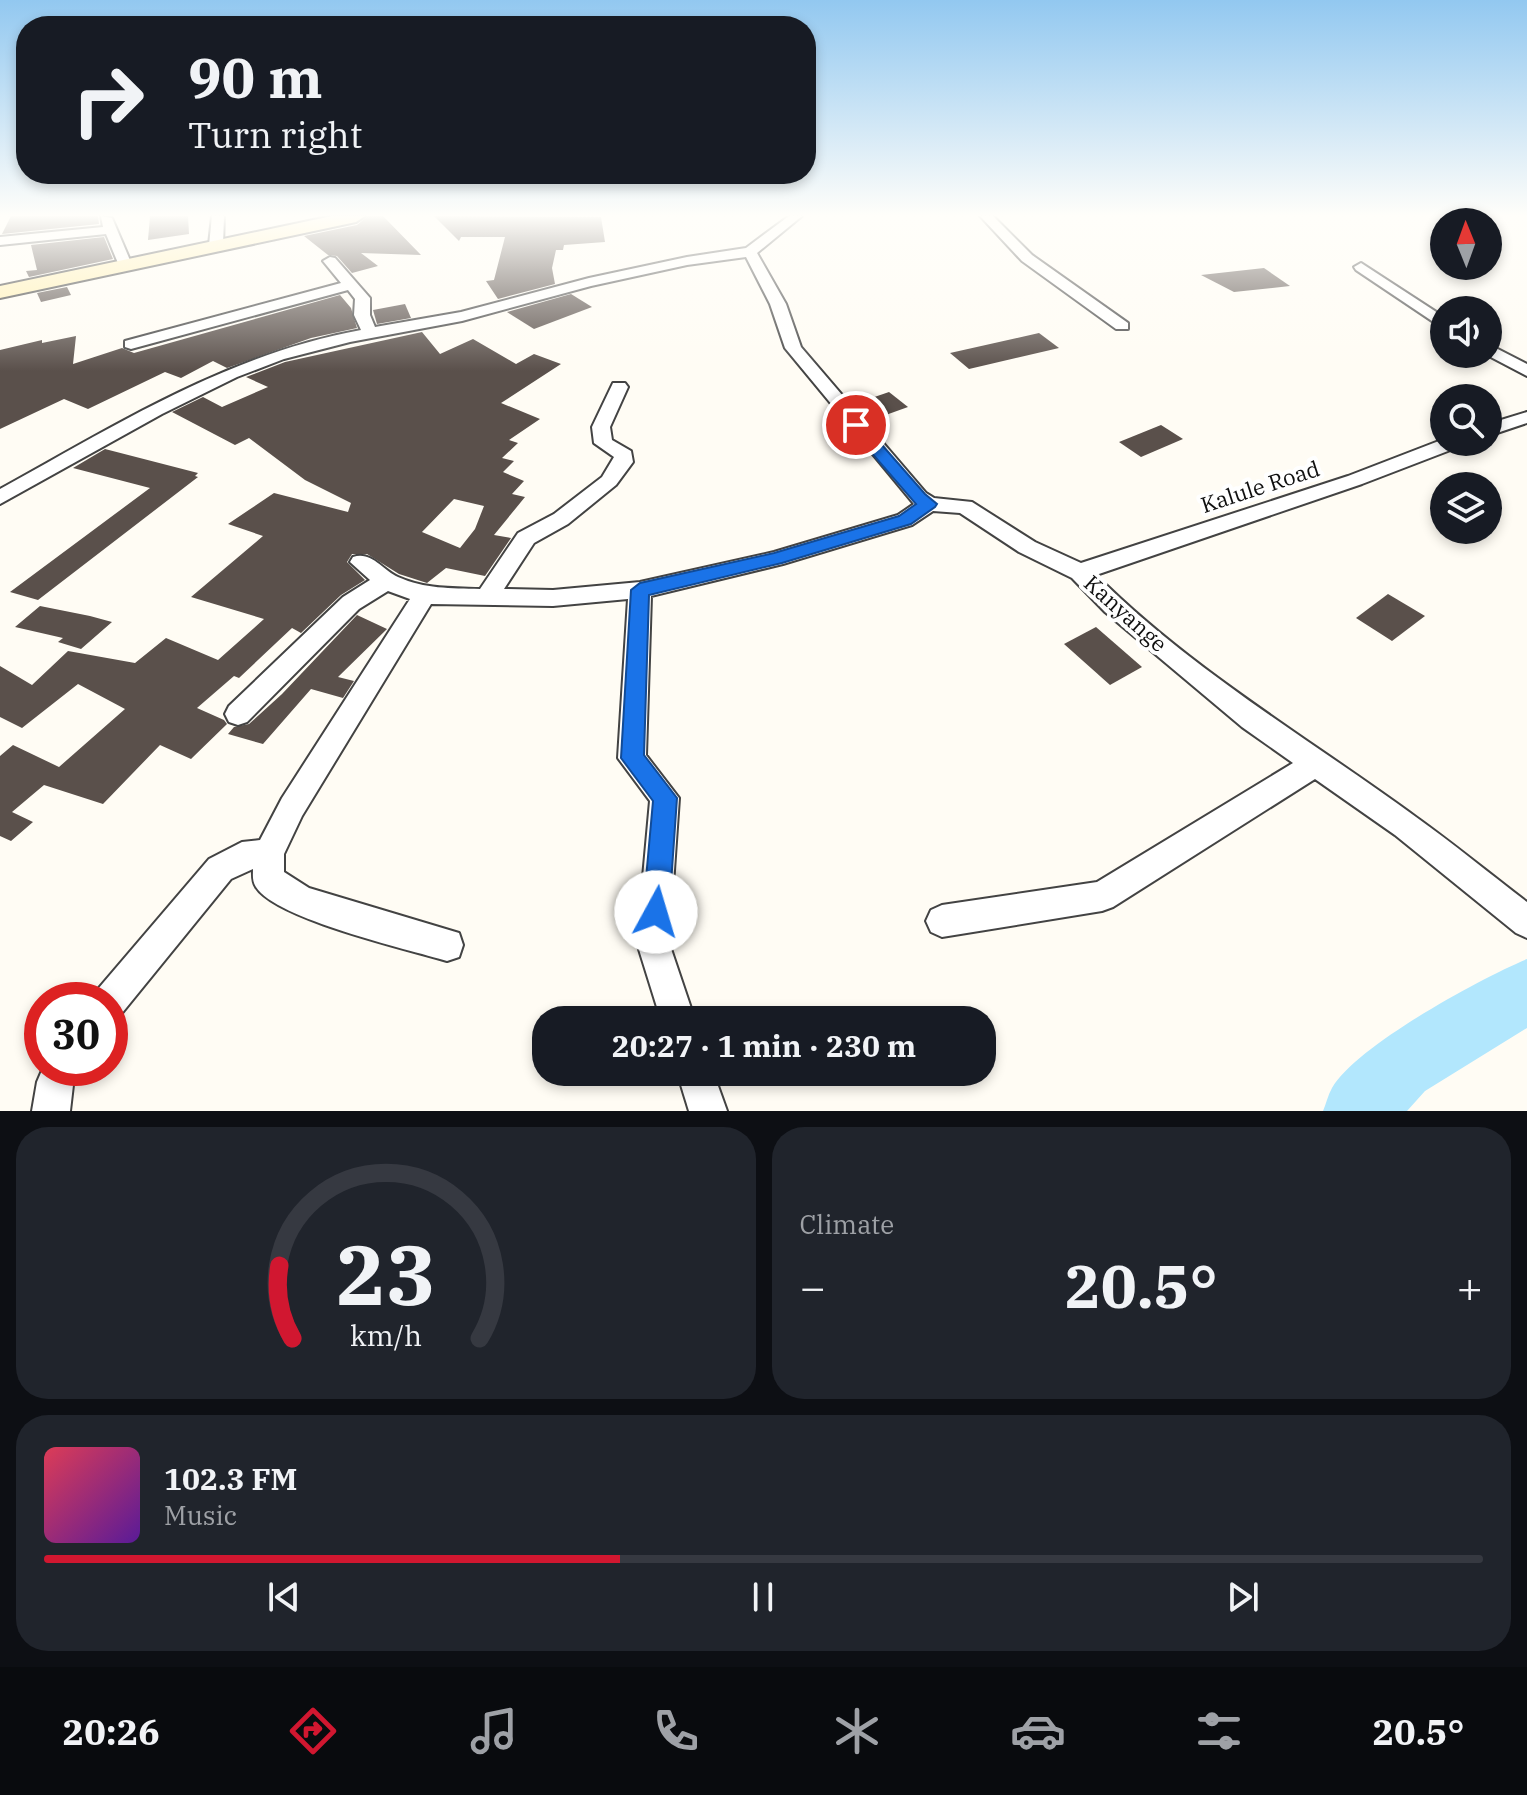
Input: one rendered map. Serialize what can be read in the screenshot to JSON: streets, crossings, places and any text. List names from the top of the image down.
{
  "streets": {
    "street": ["Kalule Road", "Kanyange"]
  },
  "crossings": [
    ["Kalule Road", "Kanyange"]
  ],
  "north": "top",
  "page": {
    "turn": ["90 m", "Turn right"],
    "limit": "30",
    "trip": "20:27 · 1 min · 230 m",
    "tile": "Climate",
    "heat": ["−", "20.5°", "+"],
    "song": ["102.3 FM", "Music"],
    "tabs": ["20:26", "20.5°"],
    "gauge": ["23", "km/h"]
  }
}
